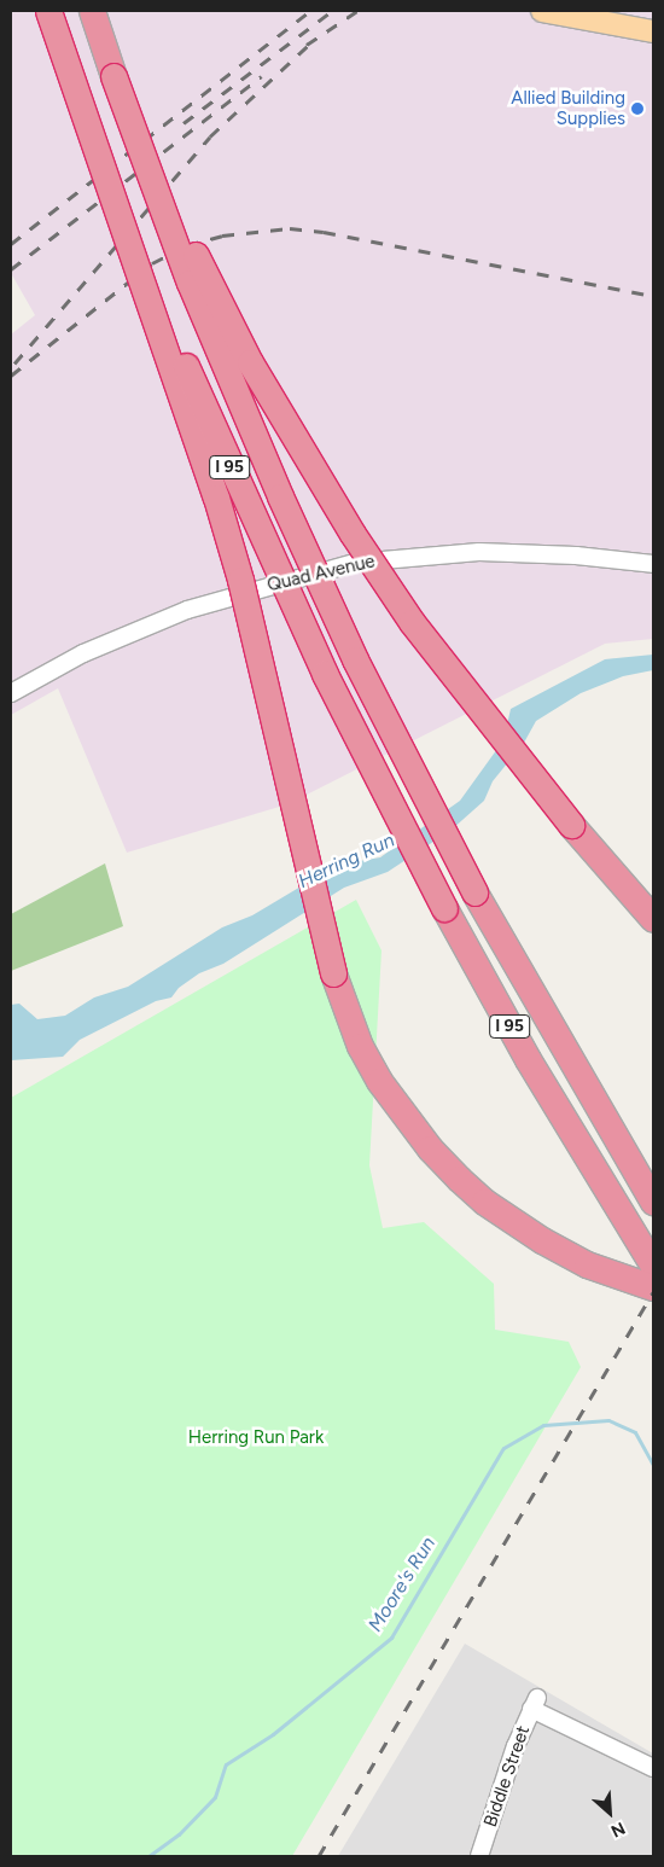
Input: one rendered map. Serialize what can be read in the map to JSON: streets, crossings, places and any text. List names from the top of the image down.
{
  "streets": {
    "highway": ["I 95"],
    "street": ["Quad Avenue", "Biddle Street"]
  },
  "water": ["Herring Run", "Moore's Run"],
  "parks": ["Herring Run Park"],
  "places": ["Allied Building Supplies"],
  "north": "bottom right"
}
